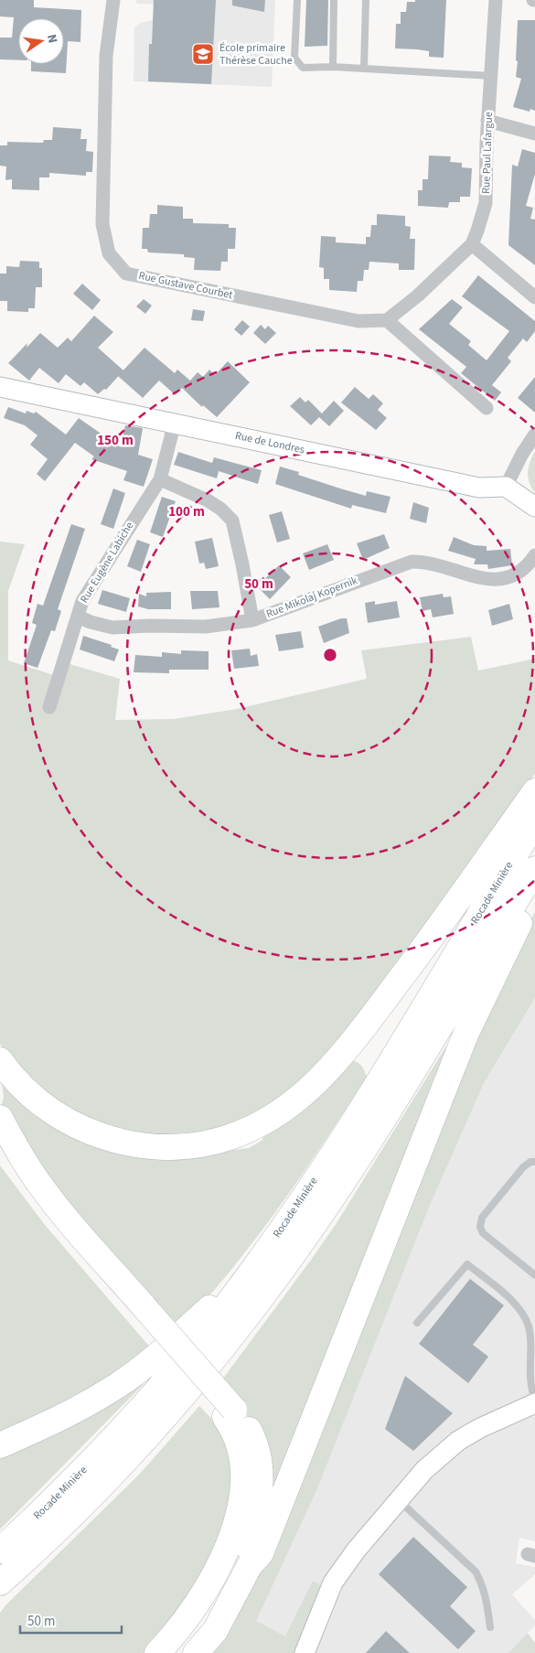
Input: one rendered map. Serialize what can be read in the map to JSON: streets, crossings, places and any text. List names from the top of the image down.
{
  "streets": {
    "highway": ["Rocade Minière"],
    "street": [
      "Rue Paul Lafargue",
      "Rue Gustave Courbet",
      "Rue de Londres",
      "Rue Eugène Labiche",
      "Rue Mikolaj Kopernik"
    ]
  },
  "crossings": [
    ["Rue Paul Lafargue", "Rue Gustave Courbet"],
    ["Rue de Londres", "Rue Eugène Labiche"],
    ["Rue Eugène Labiche", "Rue Mikolaj Kopernik"]
  ],
  "places": {
    "school or university": ["École primaire Thérèse Cauche"]
  },
  "scale_bar": "50 m",
  "north": "right",
  "rings": ["150 m", "100 m", "50 m"]
}
